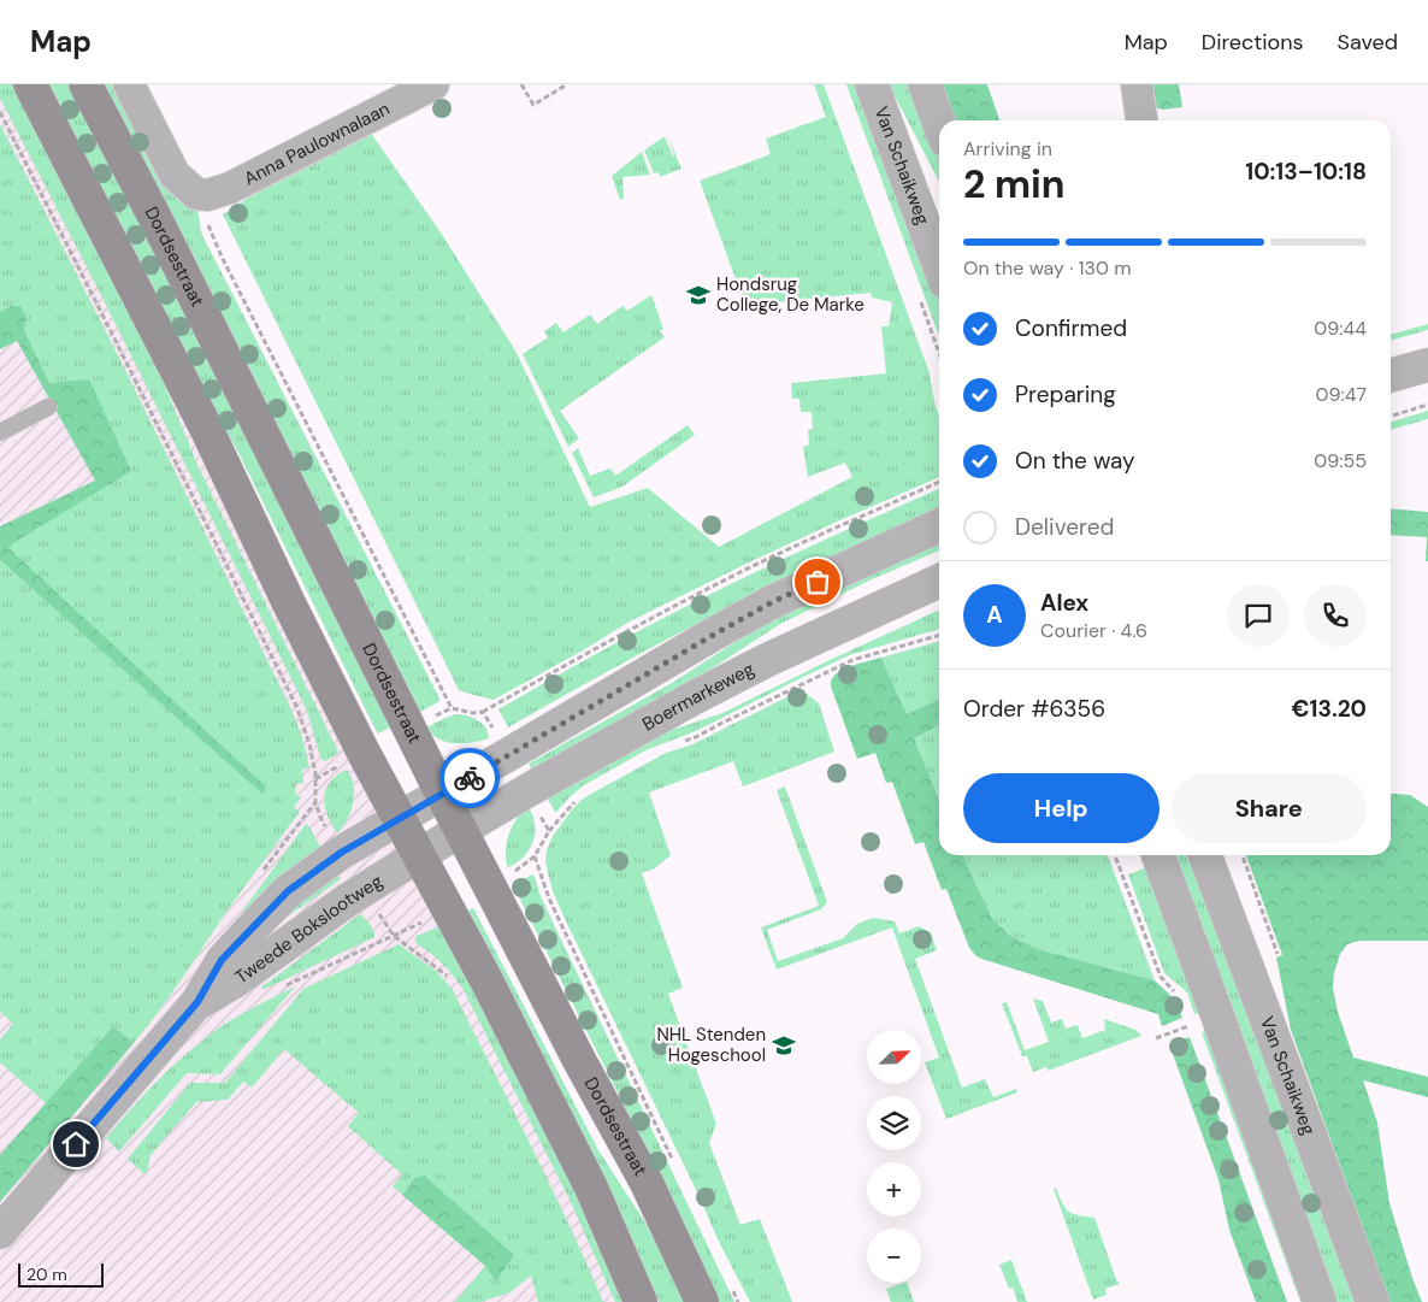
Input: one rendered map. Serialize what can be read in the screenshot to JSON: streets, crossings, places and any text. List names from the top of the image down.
{
  "streets": {
    "main road": ["Dordsestraat"],
    "street": [
      "Anna Paulownalaan",
      "Van Schaikweg",
      "Boermarkeweg",
      "Tweede Bokslootweg"
    ]
  },
  "crossings": [
    ["Dordsestraat", "Boermarkeweg"],
    ["Dordsestraat", "Tweede Bokslootweg"],
    ["Boermarkeweg", "Tweede Bokslootweg"]
  ],
  "places": {
    "school or university": ["Hondsrug College, De Marke", "NHL Stenden Hogeschool"]
  },
  "scale_bar": "20 m",
  "north": "top right",
  "page": {
    "header": "Map",
    "nav": ["Map", "Directions", "Saved"],
    "heading": ["2 min", "Arriving in", "10:13–10:18"],
    "panel": [
      "Alex",
      "Courier · 4.6",
      "Order #6356",
      "€13.20"
    ],
    "bar": "On the way · 130 m",
    "list": [
      ["Confirmed", "09:44"],
      ["Preparing", "09:47"],
      ["On the way", "09:55"],
      "Delivered"
    ],
    "round": "A",
    "buttons": ["Help", "Share"],
    "map_buttons": ["+", "−"],
    "scale": "20 m"
  }
}
